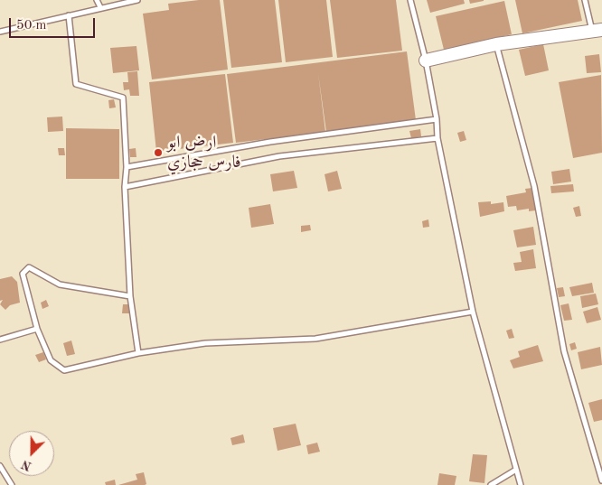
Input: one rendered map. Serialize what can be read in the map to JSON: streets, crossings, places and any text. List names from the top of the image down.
{
  "places": ["ارض ابو فارس حجازي"],
  "scale_bar": "50 m",
  "north": "bottom left"
}
